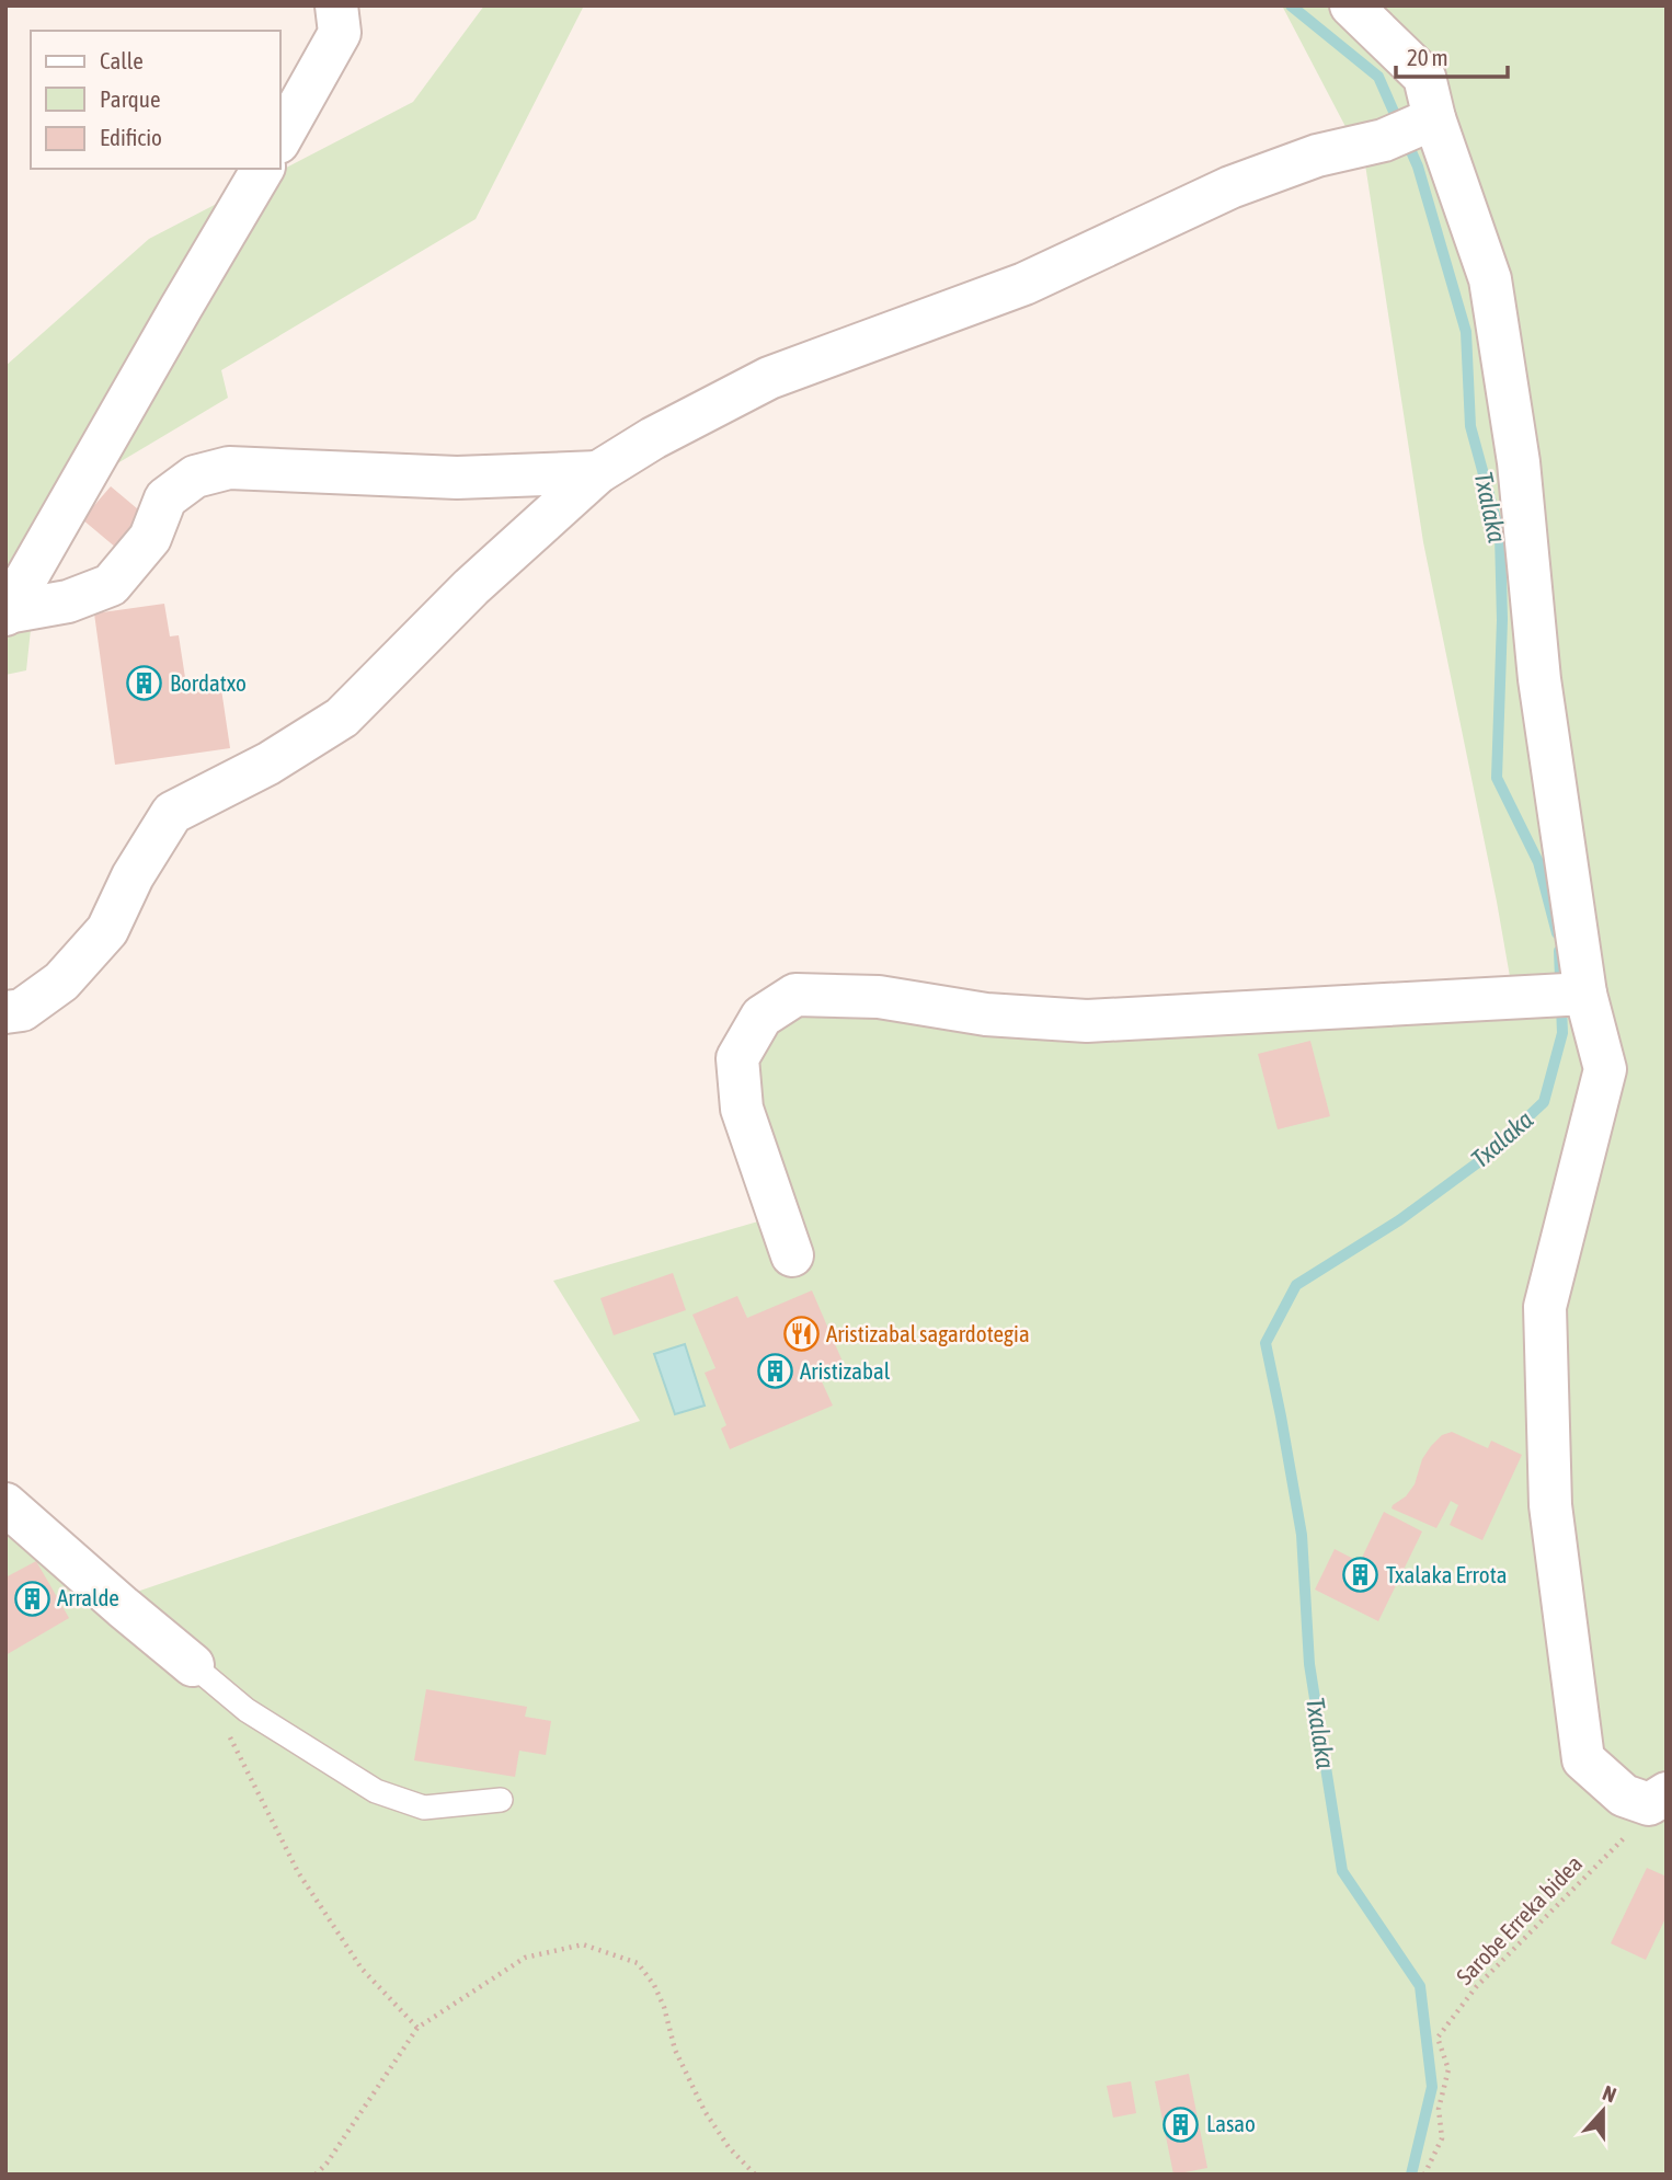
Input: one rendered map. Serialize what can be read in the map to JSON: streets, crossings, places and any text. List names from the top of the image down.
{
  "streets": {
    "path": ["Sarobe Erreka bidea"]
  },
  "water": ["Txalaka"],
  "places": {
    "building": [
      "Bordatxo",
      "Aristizabal",
      "Txalaka Errota",
      "Arralde",
      "Lasao"
    ],
    "restaurant": ["Aristizabal sagardotegia"]
  },
  "legend": ["Calle", "Parque", "Edificio"],
  "scale_bar": "20 m",
  "north": "top"
}
